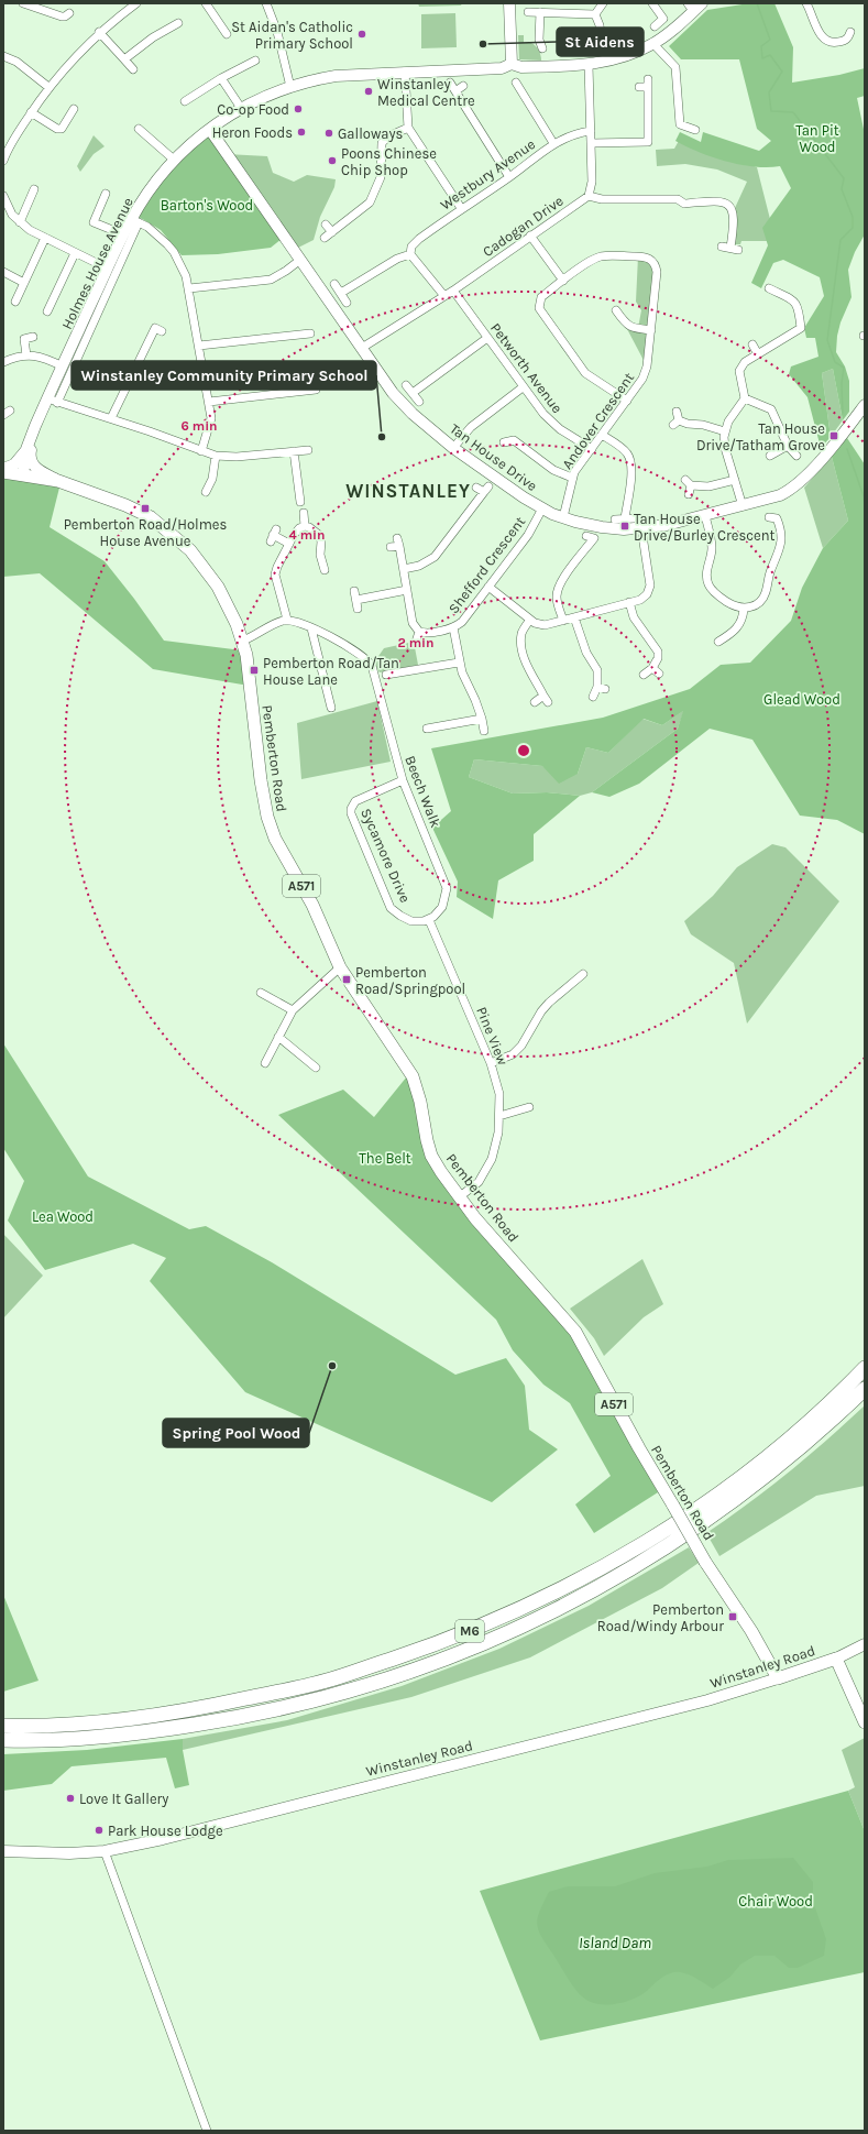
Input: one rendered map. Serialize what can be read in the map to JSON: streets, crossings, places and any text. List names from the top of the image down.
{
  "streets": {
    "highway": ["M6"],
    "main road": ["Pemberton Road", "A571", "Winstanley Road"],
    "street": [
      "Westbury Avenue",
      "Cadogan Drive",
      "Holmes House Avenue",
      "Petworth Avenue",
      "Andover Crescent",
      "Tan House Drive",
      "Shefford Crescent",
      "Beech Walk",
      "Sycamore Drive",
      "Pine View"
    ]
  },
  "crossings": [
    ["Cadogan Drive", "Petworth Avenue"],
    ["Cadogan Drive", "Tan House Drive"],
    ["Holmes House Avenue", "Tan House Drive"],
    ["Holmes House Avenue", "Pemberton Road"],
    ["Petworth Avenue", "Andover Crescent"],
    ["Andover Crescent", "Tan House Drive"],
    ["Tan House Drive", "Shefford Crescent"],
    ["Pemberton Road", "Pine View"],
    ["Pemberton Road", "Winstanley Road"],
    ["Beech Walk", "Sycamore Drive"],
    ["Beech Walk", "Pine View"],
    ["Sycamore Drive", "Pine View"]
  ],
  "districts": ["WINSTANLEY"],
  "water": ["Island Dam"],
  "parks": [
    "Tan Pit Wood",
    "Barton's Wood",
    "Glead Wood",
    "The Belt",
    "Lea Wood",
    "Chair Wood"
  ],
  "places": {
    "other": [
      "St Aidan's Catholic Primary School",
      "St Aidens",
      "Winstanley Medical Centre",
      "Co-op Food",
      "Heron Foods",
      "Galloways",
      "Poons Chinese Chip Shop",
      "Winstanley Community Primary School",
      "Spring Pool Wood",
      "Love It Gallery",
      "Park House Lodge"
    ],
    "transit": [
      "Tan House Drive/Tatham Grove",
      "Pemberton Road/Holmes House Avenue",
      "Tan House Drive/Burley Crescent",
      "Pemberton Road/Tan House Lane",
      "Pemberton Road/Springpool",
      "Pemberton Road/Windy Arbour"
    ]
  },
  "rings": ["6 min", "4 min", "2 min"]
}
